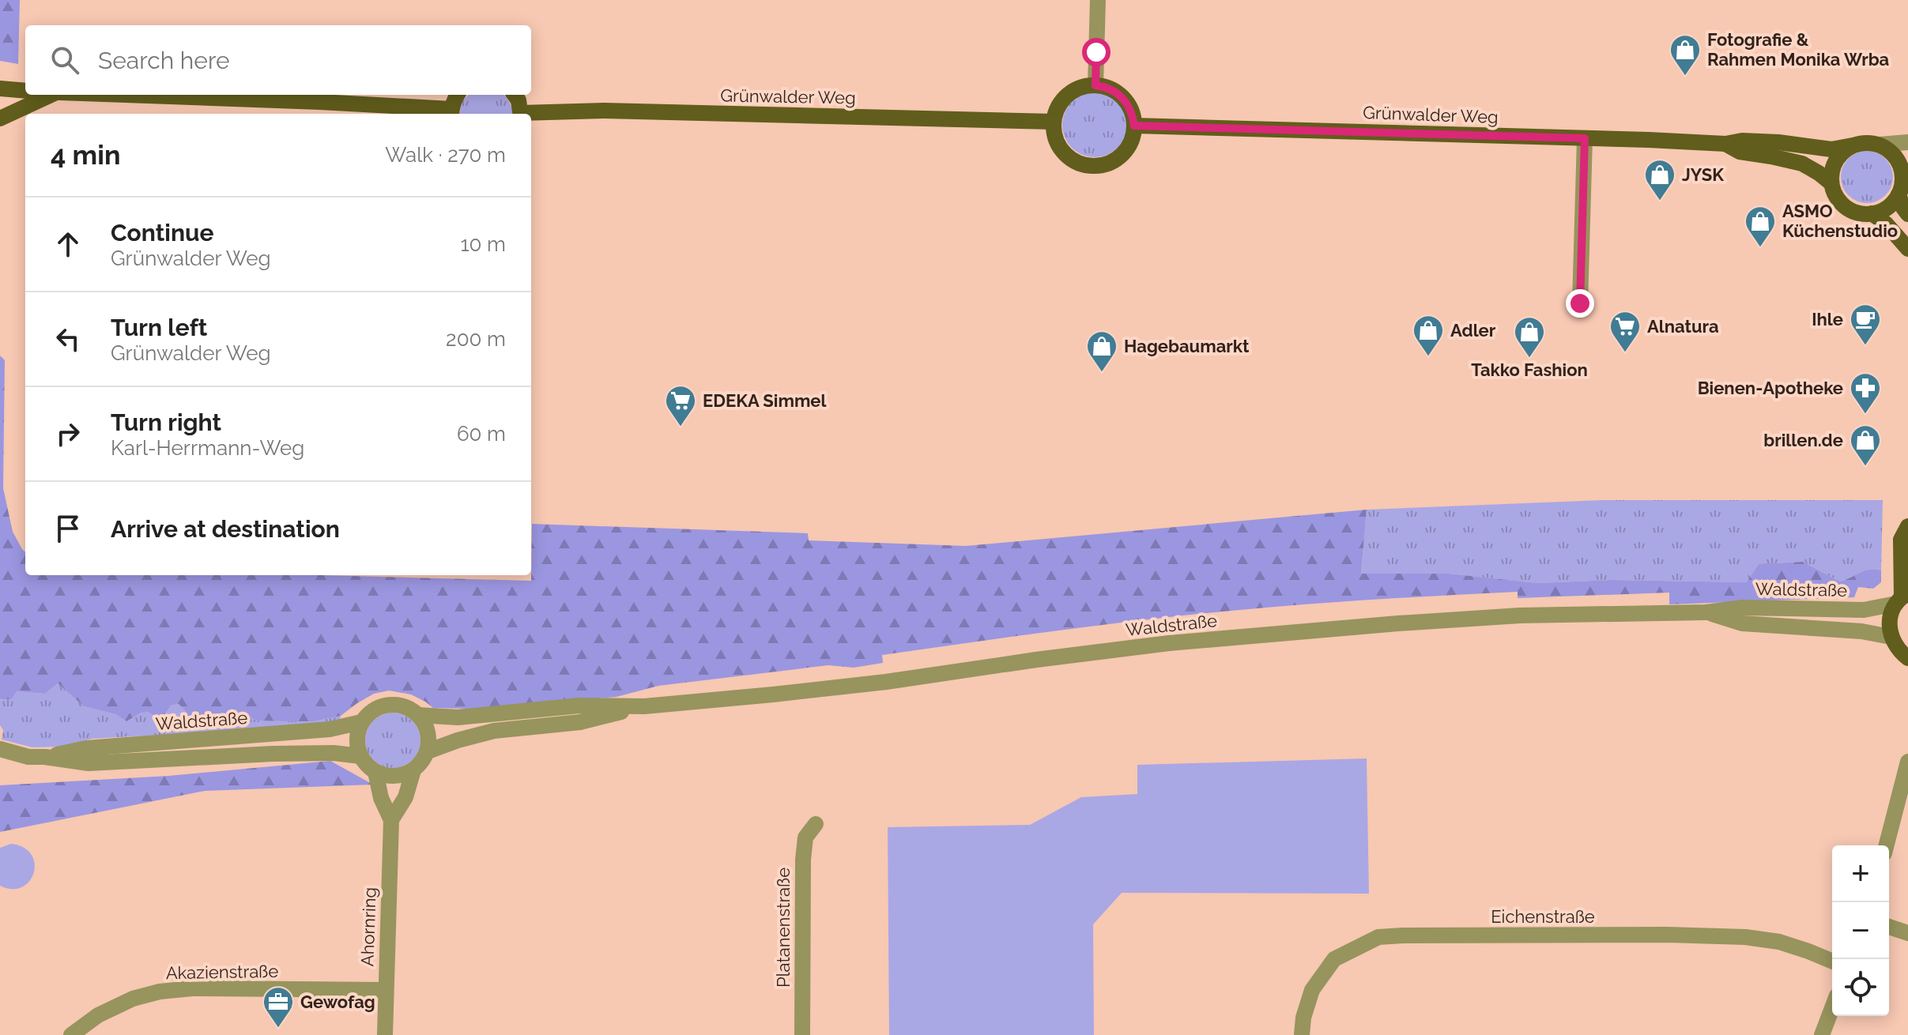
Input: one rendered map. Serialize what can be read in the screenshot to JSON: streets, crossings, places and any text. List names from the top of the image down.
{
  "streets": {
    "main road": ["Grünwalder Weg"],
    "street": [
      "Waldstraße",
      "Eichenstraße",
      "Ahornring",
      "Platanenstraße",
      "Akazienstraße"
    ]
  },
  "crossings": [
    ["Waldstraße", "Ahornring"],
    ["Ahornring", "Akazienstraße"]
  ],
  "places": {
    "shop": [
      "Fotografie & Rahmen Monika Wrba",
      "JYSK",
      "ASMO Küchenstudio",
      "Adler",
      "Takko Fashion",
      "Hagebaumarkt",
      "brillen.de"
    ],
    "cafe": ["Ihle"],
    "supermarket": ["Alnatura", "EDEKA Simmel"],
    "pharmacy": ["Bienen-Apotheke"],
    "office": ["Gewofag"]
  },
  "page": {
    "search": "Search here",
    "heading": ["4 min", "Walk · 270 m"],
    "list": [
      ["Continue", "Grünwalder Weg", "10 m"],
      ["Turn left", "Grünwalder Weg", "200 m"],
      ["Turn right", "Karl-Herrmann-Weg", "60 m"],
      "Arrive at destination"
    ],
    "map_buttons": ["+", "−"]
  }
}
